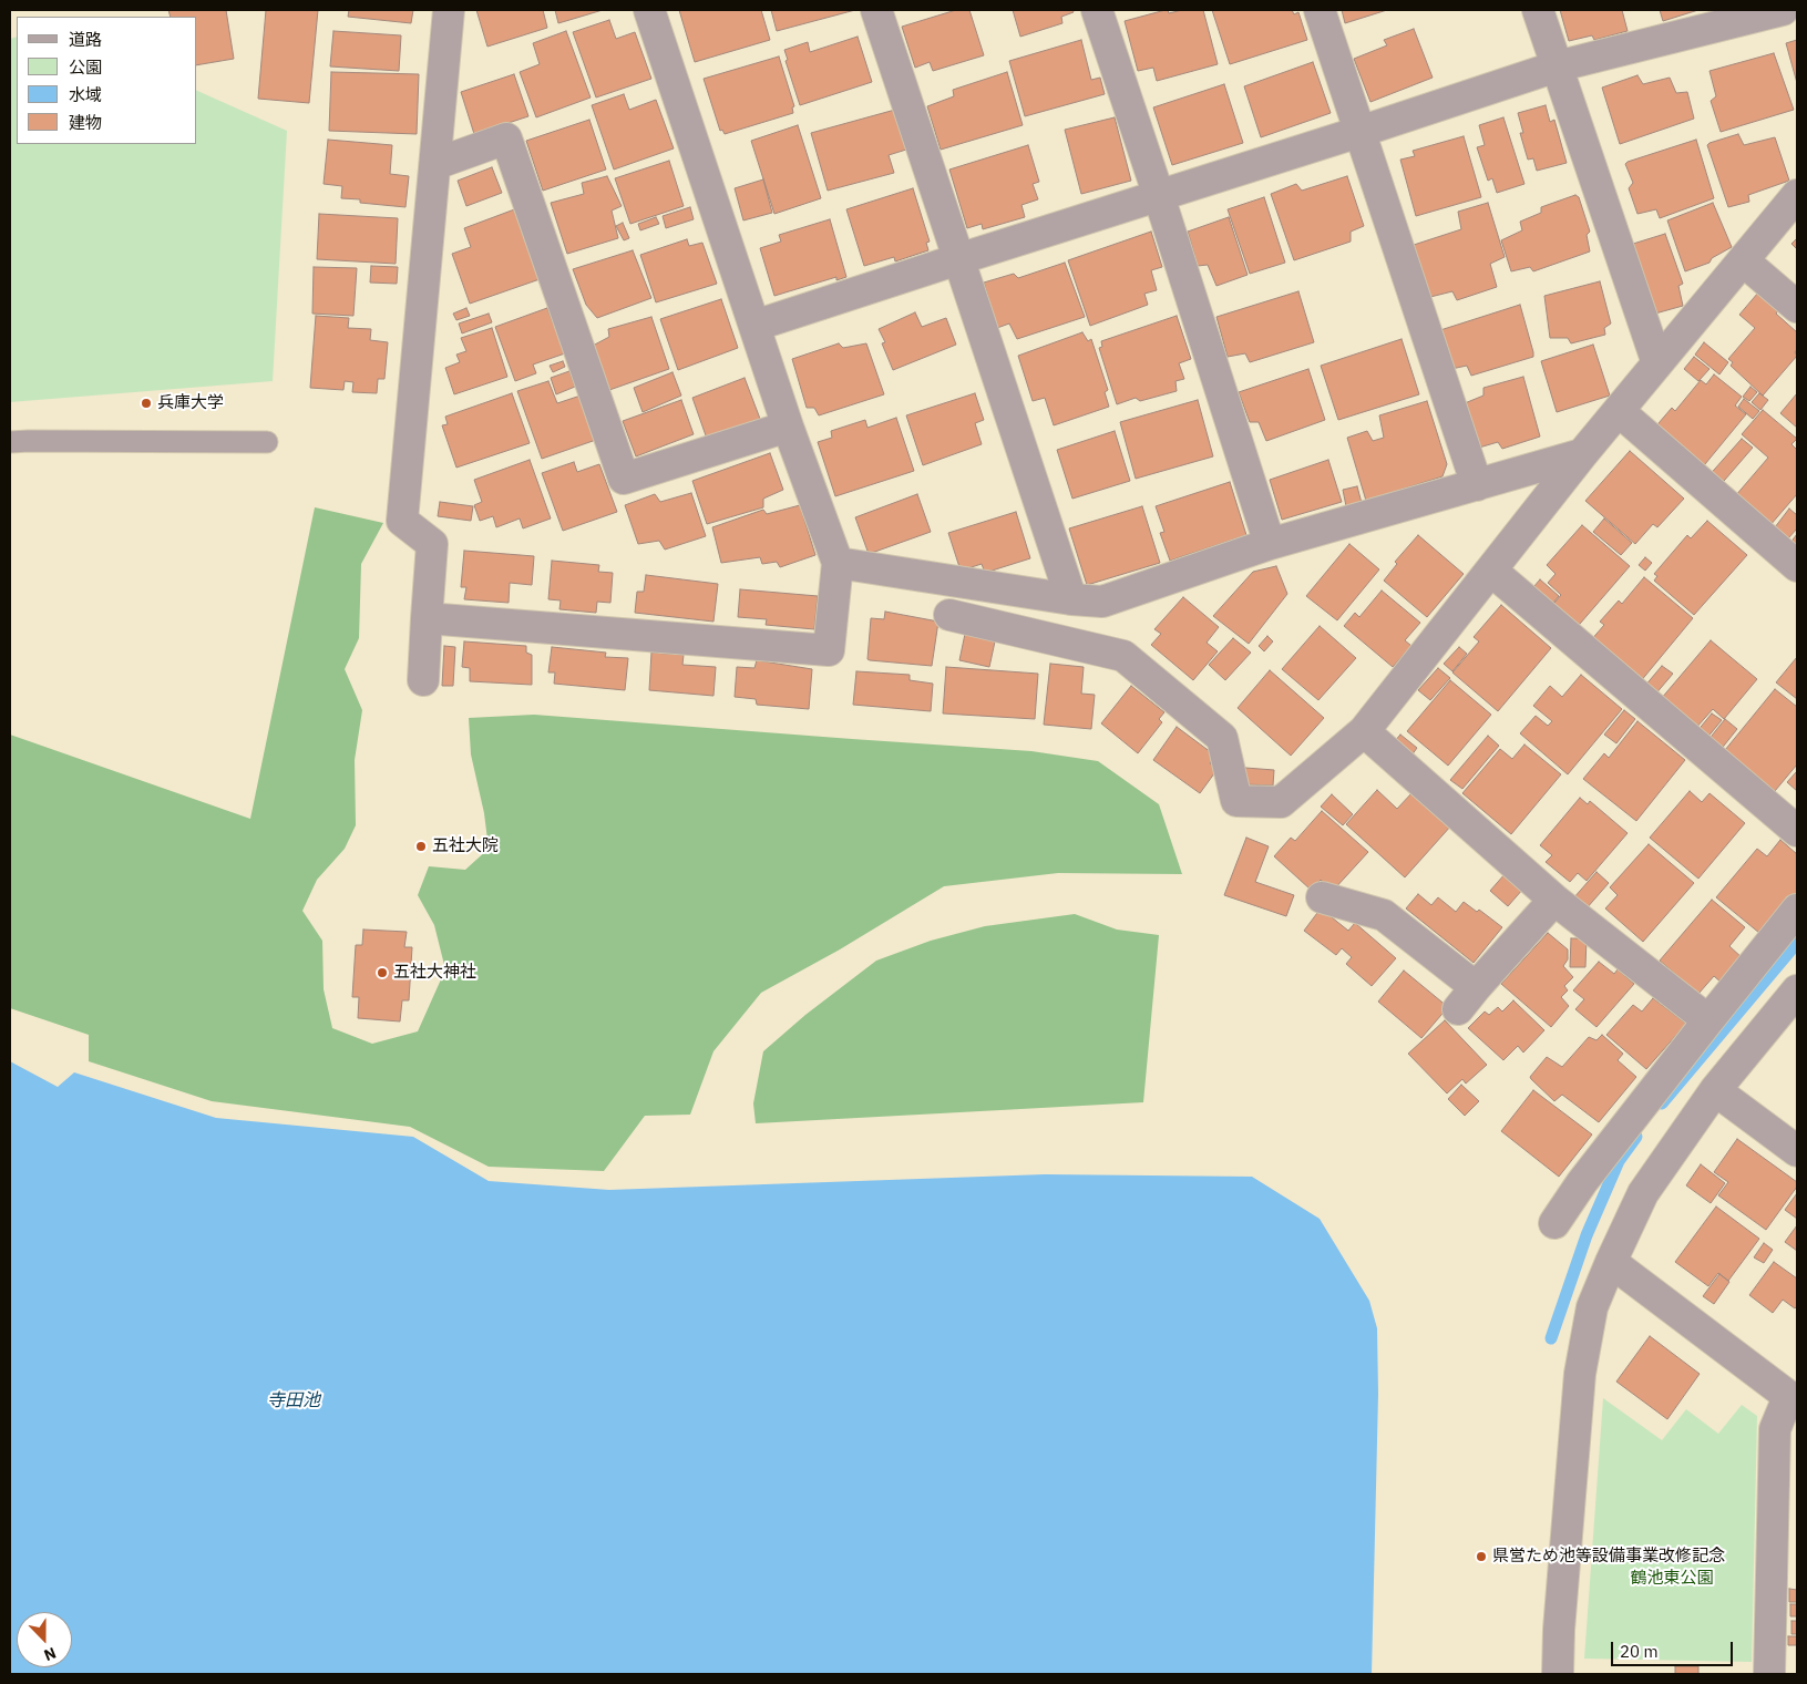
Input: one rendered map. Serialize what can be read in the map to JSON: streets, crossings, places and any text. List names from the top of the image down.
{
  "water": ["寺田池"],
  "parks": ["鶴池東公園"],
  "places": [
    "兵庫大学",
    "五社大院",
    "五社大神社",
    "県営ため池等設備事業改修記念"
  ],
  "legend": [
    "道路",
    "公園",
    "水域",
    "建物"
  ],
  "scale_bar": "20 m",
  "north": "bottom"
}
